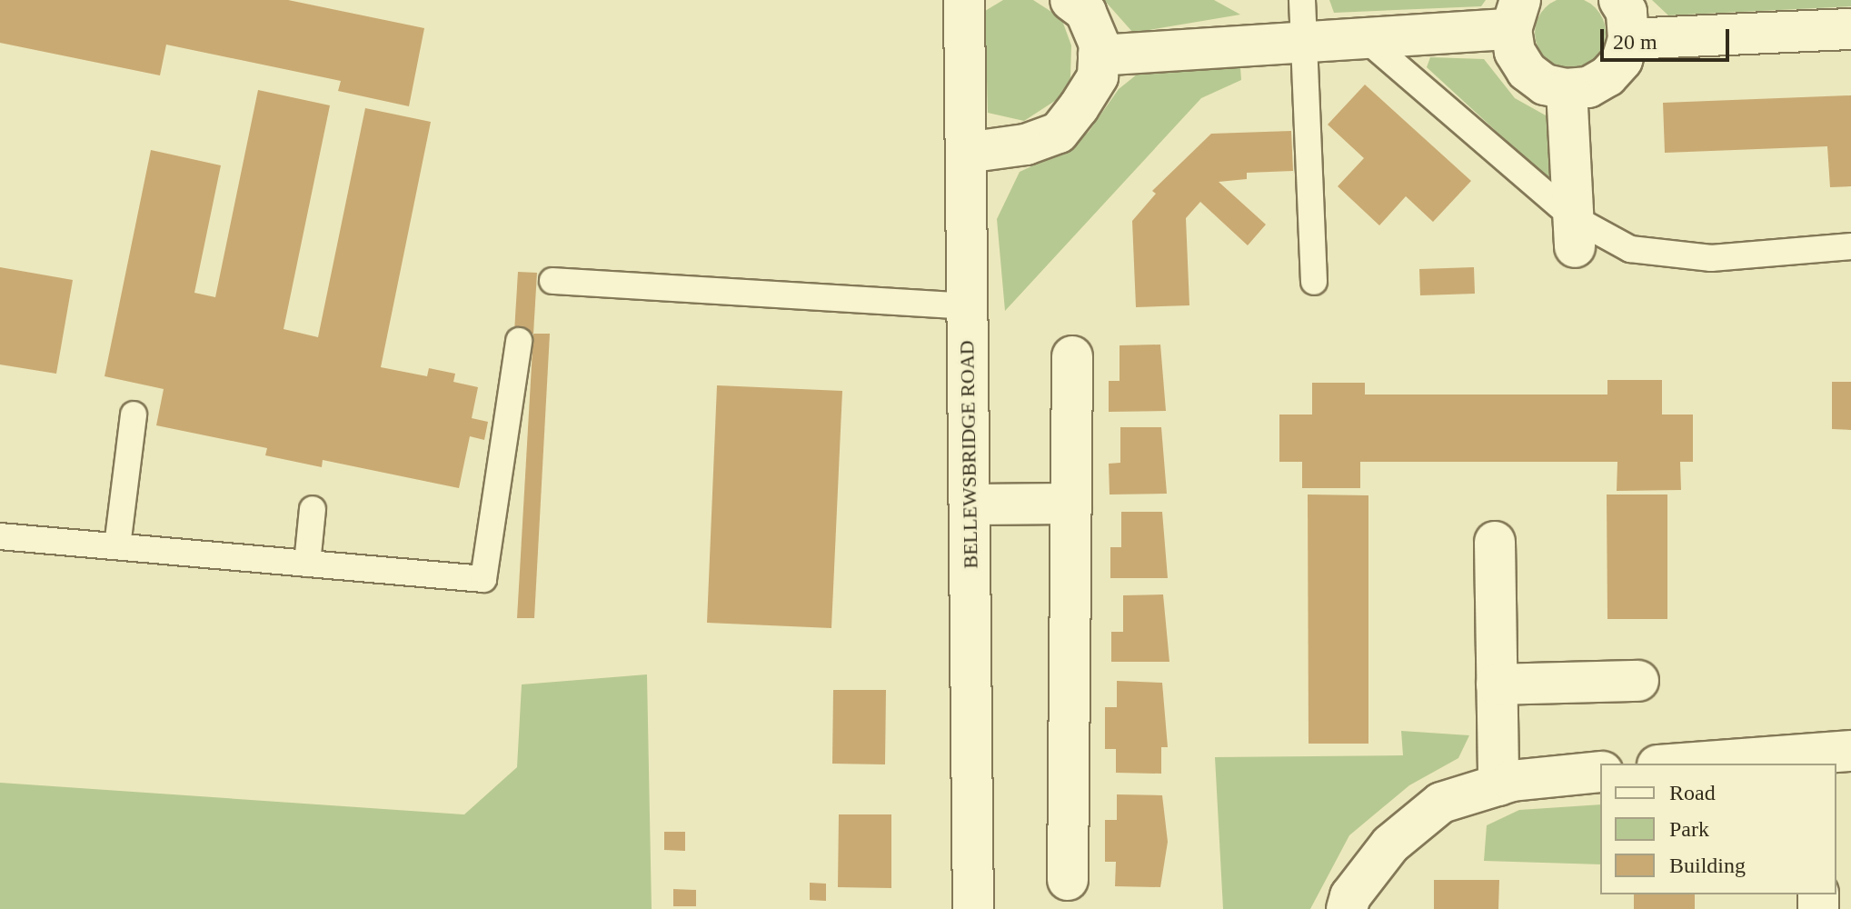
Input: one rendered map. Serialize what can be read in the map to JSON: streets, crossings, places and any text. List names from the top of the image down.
{
  "streets": {
    "street": ["BELLEWSBRIDGE ROAD"]
  },
  "legend": ["Road", "Park", "Building"],
  "scale_bar": "20 m"
}
